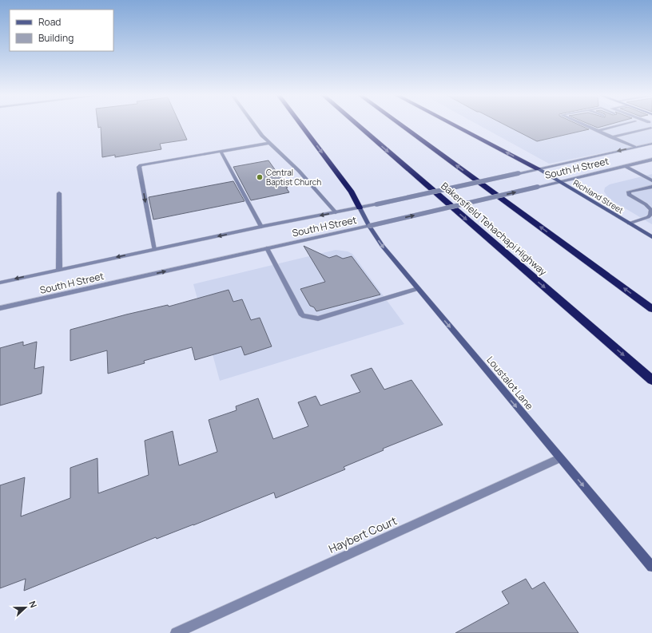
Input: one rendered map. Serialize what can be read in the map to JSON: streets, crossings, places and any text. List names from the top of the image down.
{
  "streets": {
    "highway": ["Bakersfield Tehachapi Highway"],
    "main road": ["Richland Street", "Loustalot Lane"],
    "street": ["South H Street", "Haybert Court"]
  },
  "crossings": [
    ["South H Street", "Richland Street"],
    ["South H Street", "Loustalot Lane"],
    ["Loustalot Lane", "Haybert Court"]
  ],
  "one_way": ["Loustalot Lane"],
  "places": ["Central Baptist Church"],
  "legend": ["Road", "Building"],
  "north": "right"
}
